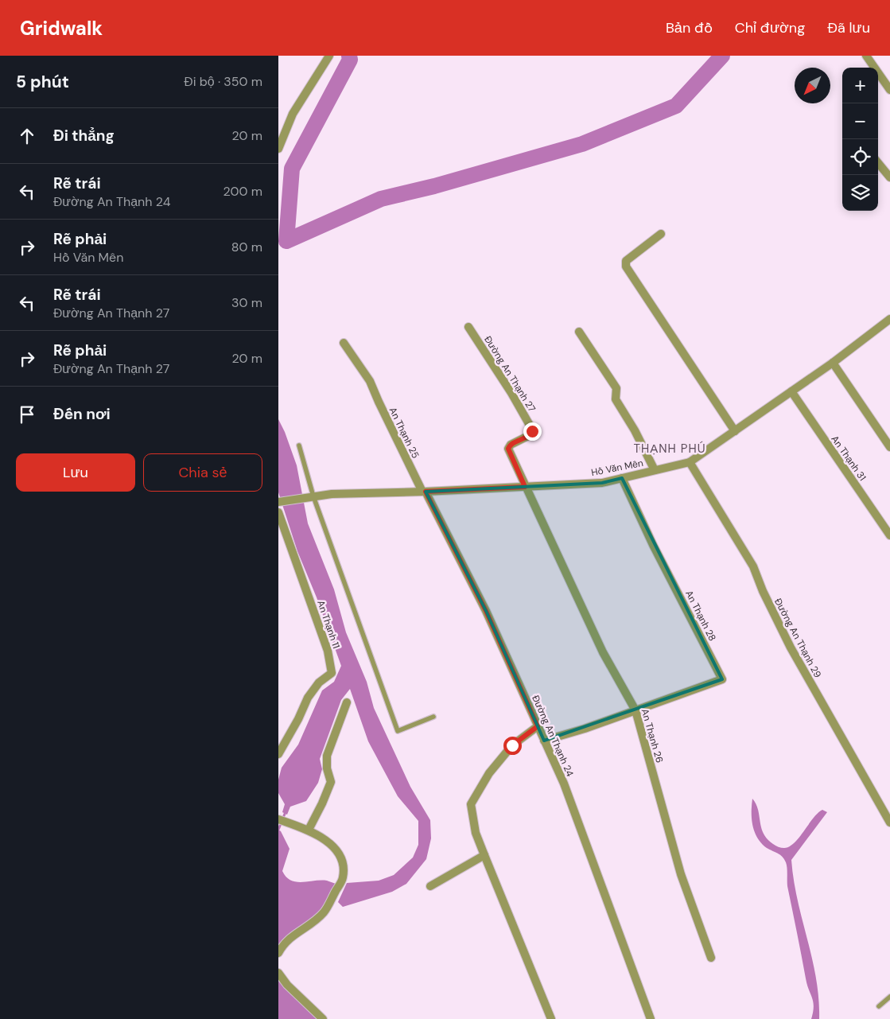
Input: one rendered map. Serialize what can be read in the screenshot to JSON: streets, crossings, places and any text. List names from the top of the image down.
{
  "streets": {
    "street": [
      "Đường An Thạnh 27",
      "An Thạnh 25",
      "An Thạnh 31",
      "Hồ Văn Mên",
      "An Thạnh 28",
      "An Thạnh 11",
      "Đường An Thạnh 29",
      "Đường An Thạnh 24",
      "An Thạnh 26"
    ]
  },
  "crossings": [
    ["Đường An Thạnh 27", "Hồ Văn Mên"],
    ["Đường An Thạnh 27", "An Thạnh 26"],
    ["An Thạnh 25", "Hồ Văn Mên"],
    ["An Thạnh 25", "Đường An Thạnh 24"],
    ["An Thạnh 31", "Hồ Văn Mên"],
    ["Hồ Văn Mên", "An Thạnh 28"],
    ["Hồ Văn Mên", "Đường An Thạnh 29"],
    ["Hồ Văn Mên", "Đường An Thạnh 24"],
    ["Hồ Văn Mên", "An Thạnh 26"],
    ["An Thạnh 28", "An Thạnh 26"]
  ],
  "districts": ["THẠNH PHÚ"],
  "north": "bottom left",
  "page": {
    "header": "Gridwalk",
    "nav": ["Bản đồ", "Chỉ đường", "Đã lưu"],
    "heading": ["5 phút", "Đi bộ · 350 m"],
    "map_buttons": ["+", "−"],
    "list": [
      ["Đi thẳng", "20 m"],
      ["Rẽ trái", "Đường An Thạnh 24", "200 m"],
      ["Rẽ phải", "Hồ Văn Mên", "80 m"],
      ["Rẽ trái", "Đường An Thạnh 27", "30 m"],
      ["Rẽ phải", "Đường An Thạnh 27", "20 m"],
      "Đến nơi"
    ],
    "buttons": ["Lưu", "Chia sẻ"]
  }
}
